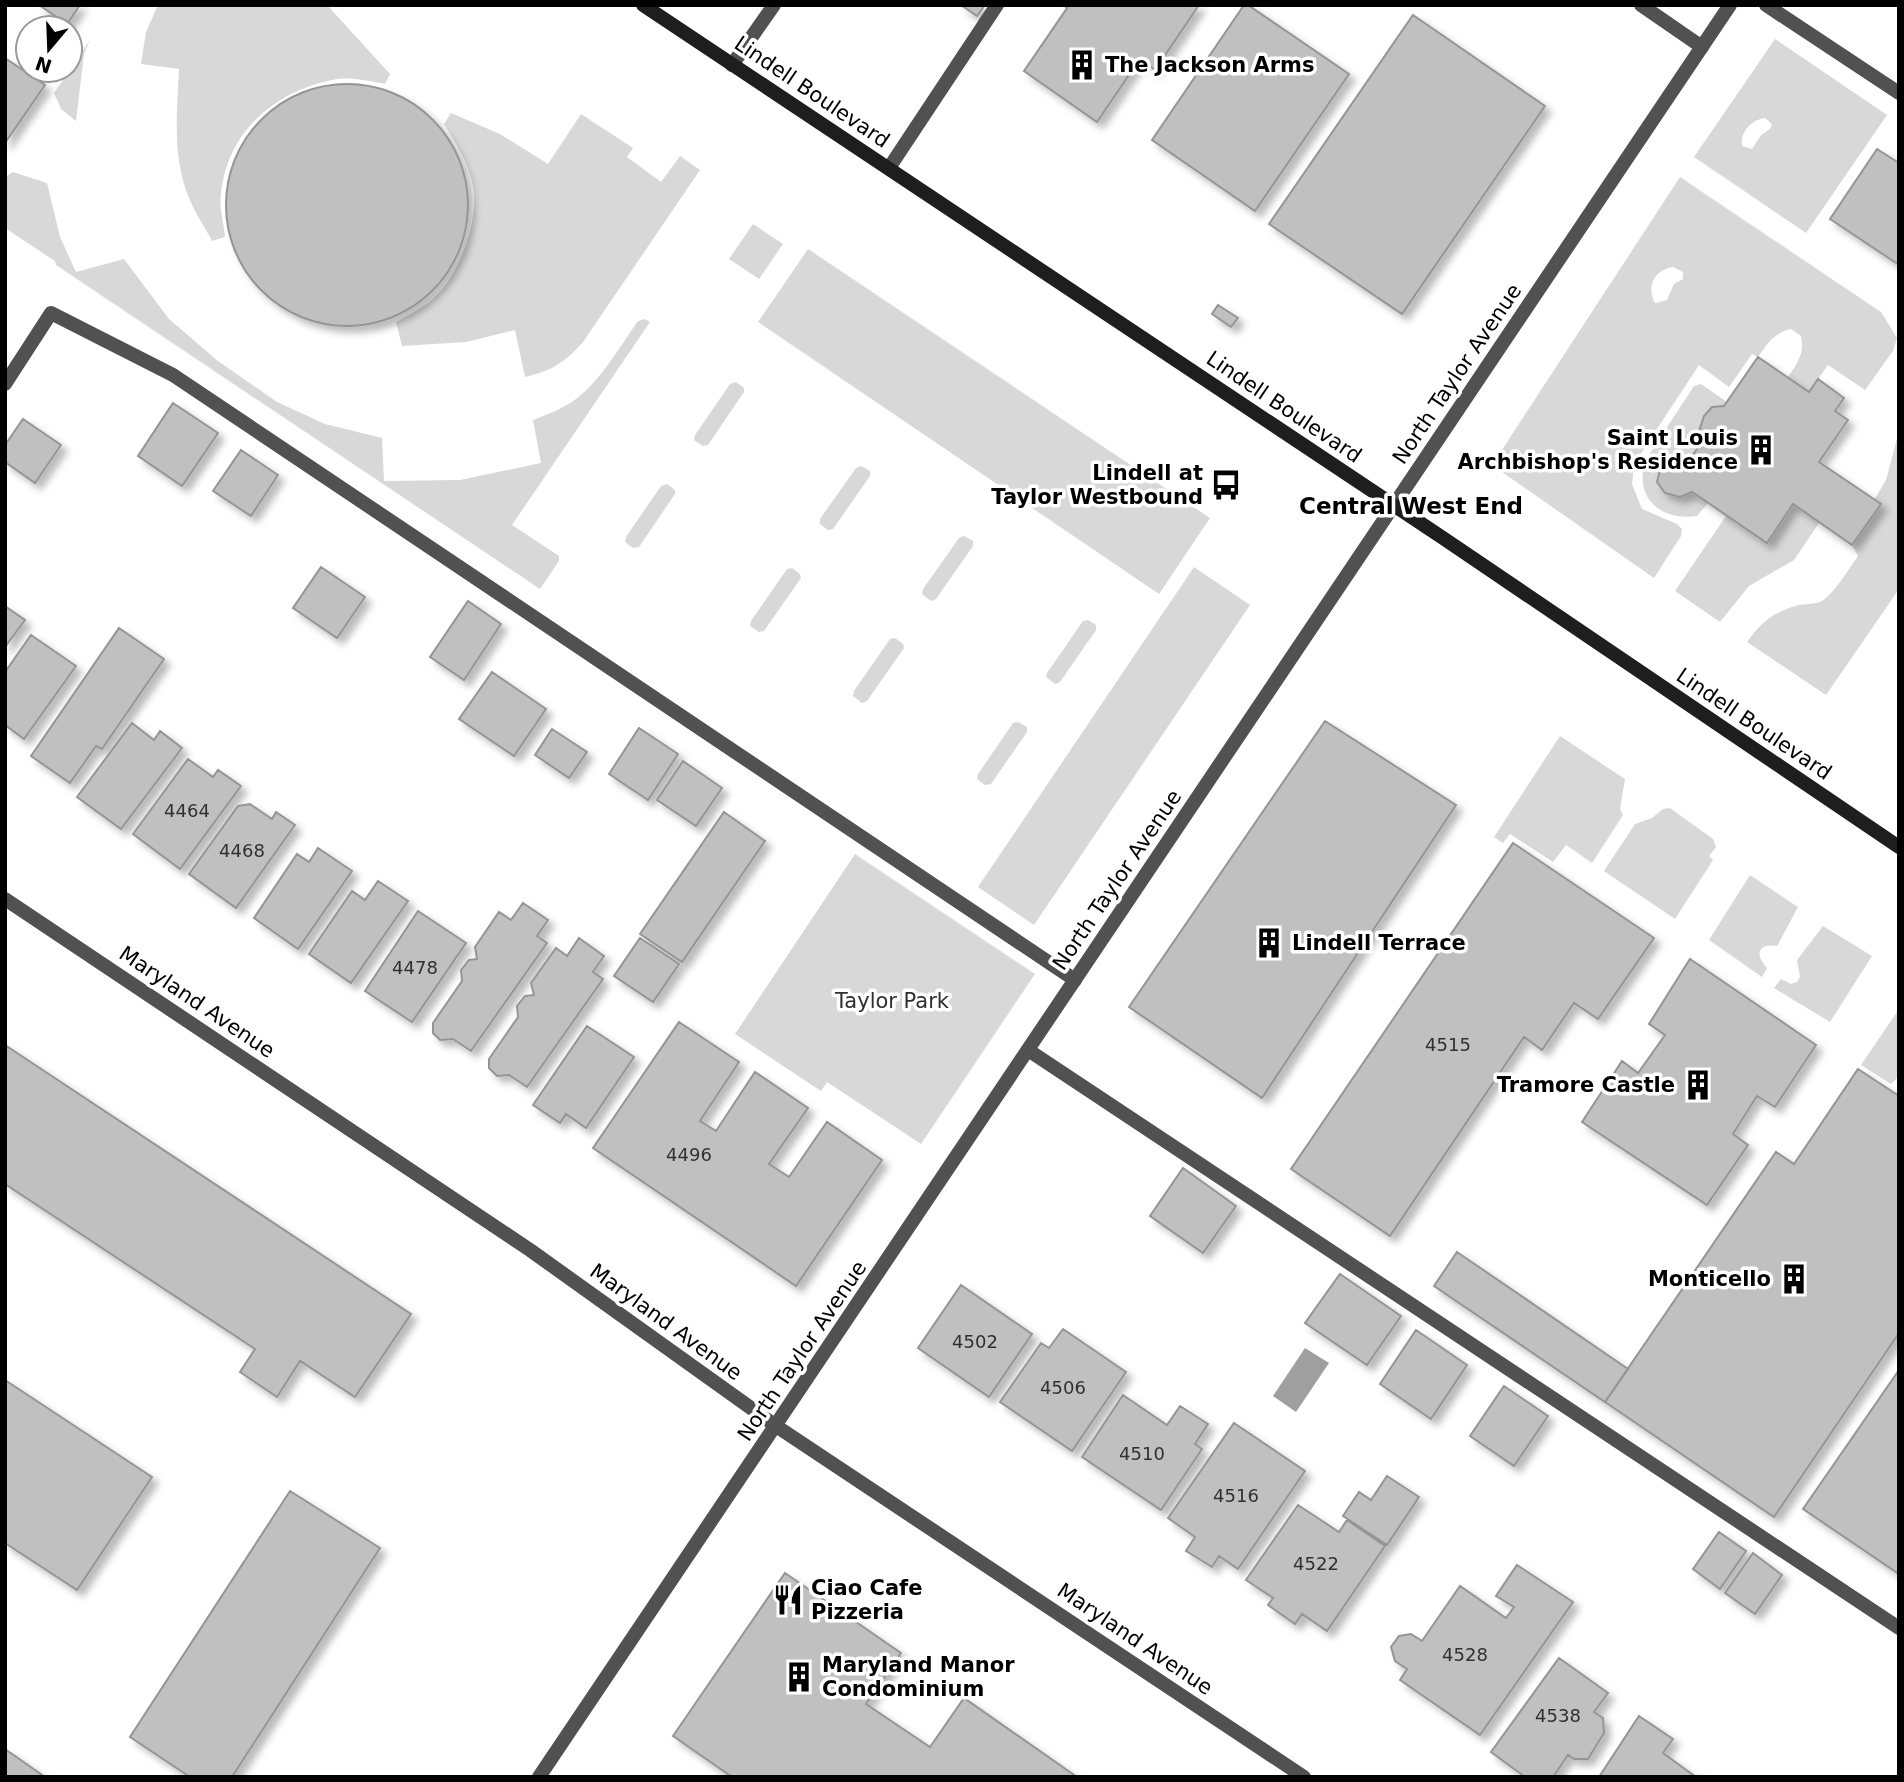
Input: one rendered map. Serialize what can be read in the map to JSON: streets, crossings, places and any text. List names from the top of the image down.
{
  "streets": {
    "main road": ["Lindell Boulevard"],
    "street": ["North Taylor Avenue", "Maryland Avenue"]
  },
  "crossings": [
    ["Lindell Boulevard", "North Taylor Avenue"],
    ["North Taylor Avenue", "Maryland Avenue"]
  ],
  "districts": ["Central West End"],
  "parks": ["Taylor Park"],
  "places": {
    "building": [
      "The Jackson Arms",
      "Saint Louis Archbishop's Residence",
      "Lindell Terrace",
      "Tramore Castle",
      "Monticello",
      "Maryland Manor Condominium"
    ],
    "bus stop": ["Lindell at Taylor Westbound"],
    "restaurant": ["Ciao Cafe Pizzeria"]
  },
  "house_numbers": [
    "4464",
    "4468",
    "4478",
    "4515",
    "4496",
    "4502",
    "4506",
    "4510",
    "4516",
    "4522",
    "4528",
    "4538"
  ],
  "north": "bottom"
}
